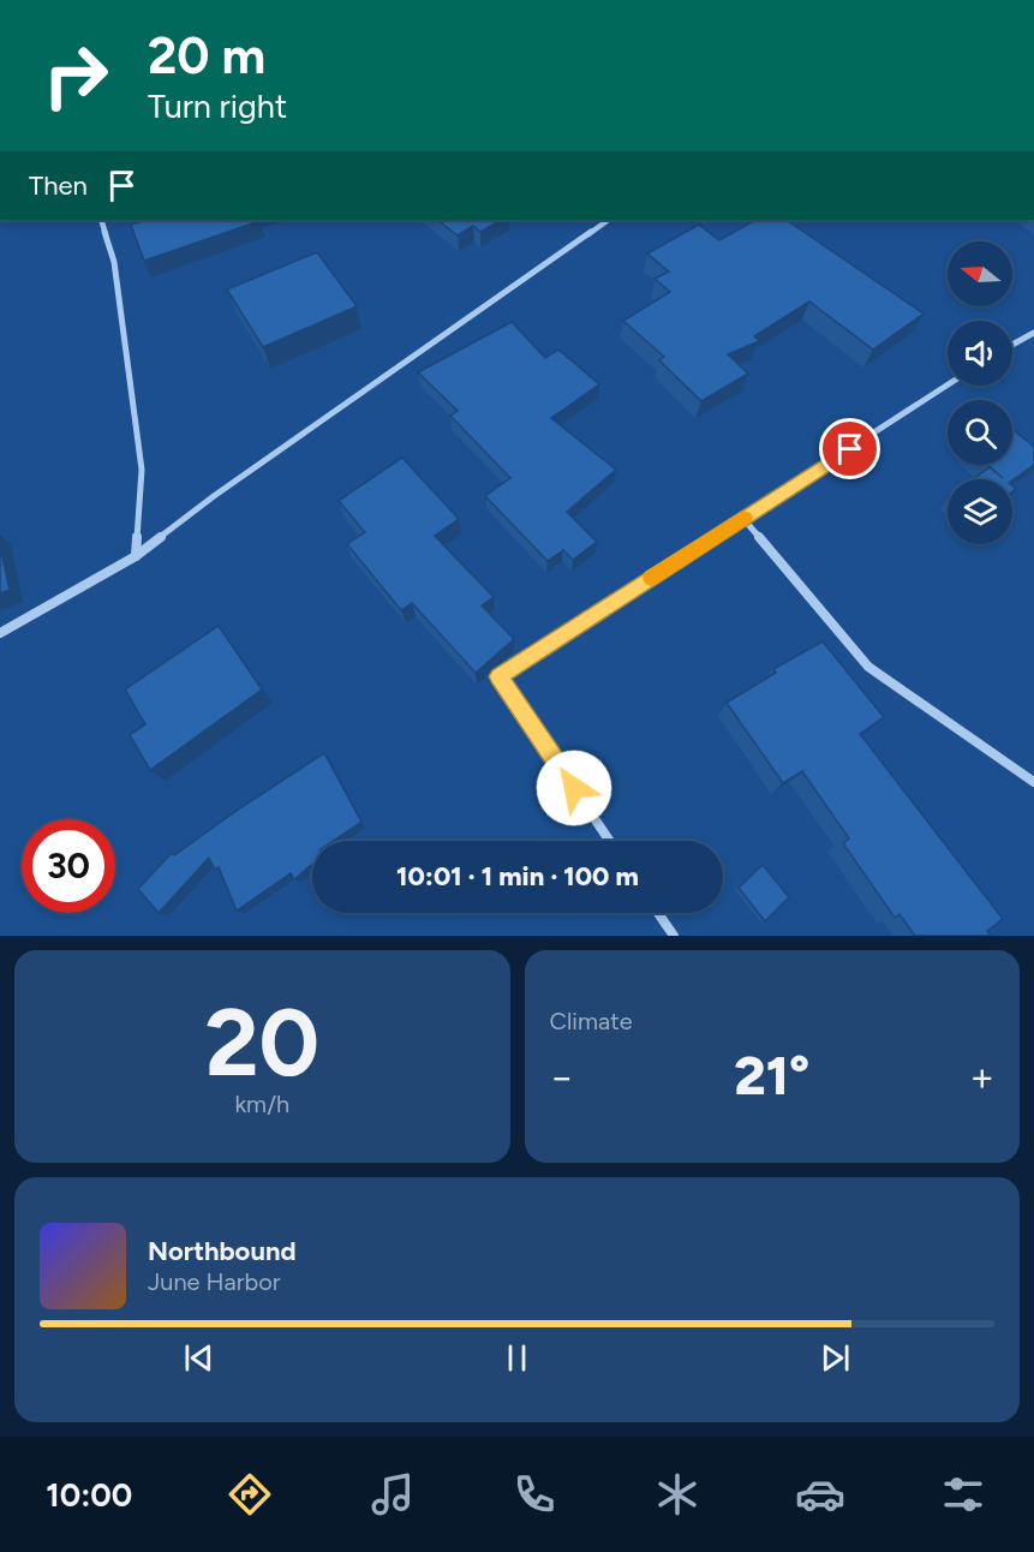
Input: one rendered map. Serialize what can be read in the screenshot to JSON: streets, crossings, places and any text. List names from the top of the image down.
{
  "north": "left",
  "page": {
    "turn": ["20 m", "Turn right"],
    "then": "Then",
    "limit": "30",
    "trip": "10:01 · 1 min · 100 m",
    "tile": [
      ["20", "km/h"],
      "Climate"
    ],
    "heat": ["−", "21°", "+"],
    "song": ["Northbound", "June Harbor"],
    "tabs": "10:00"
  }
}
